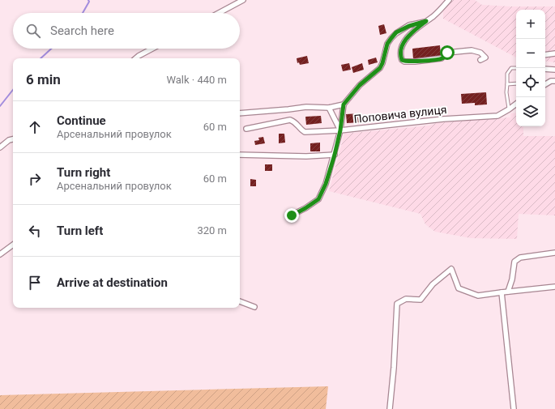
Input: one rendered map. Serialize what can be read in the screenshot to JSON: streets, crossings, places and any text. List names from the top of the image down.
{
  "streets": {
    "street": ["Поповича вулиця"]
  },
  "page": {
    "map_buttons": ["+", "−"],
    "search": "Search here",
    "heading": ["6 min", "Walk · 440 m"],
    "list": [
      ["Continue", "Арсенальний провулок", "60 m"],
      ["Turn right", "Арсенальний провулок", "60 m"],
      ["Turn left", "320 m"],
      "Arrive at destination"
    ]
  }
}
